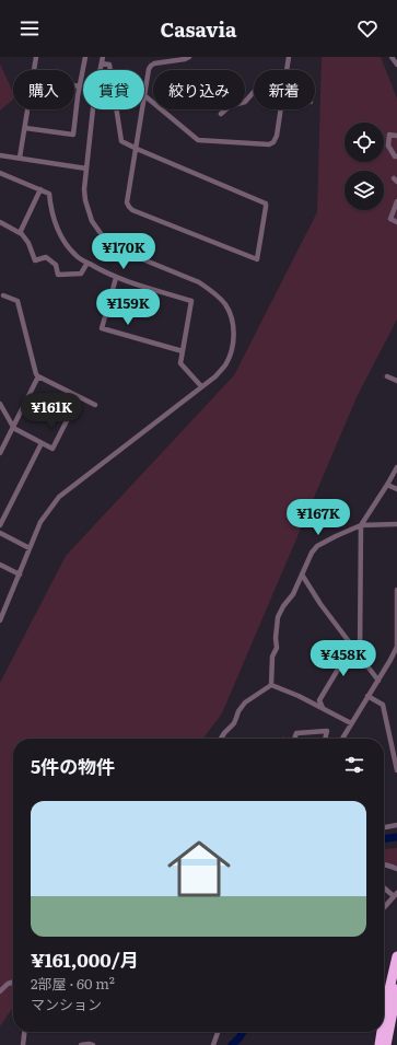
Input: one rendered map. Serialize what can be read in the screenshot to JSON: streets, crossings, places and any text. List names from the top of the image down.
{
  "page": {
    "header": "Casavia",
    "chip": [
      "購入",
      "賃貸",
      "絞り込み",
      "新着"
    ],
    "price": [
      "¥170K",
      "¥159K",
      "¥161K",
      "¥167K",
      "¥458K"
    ],
    "heading": "5件の物件",
    "list": [
      {
        "name": "¥161,000/月",
        "note": "2部屋 · 60 m² · マンション"
      }
    ]
  }
}
